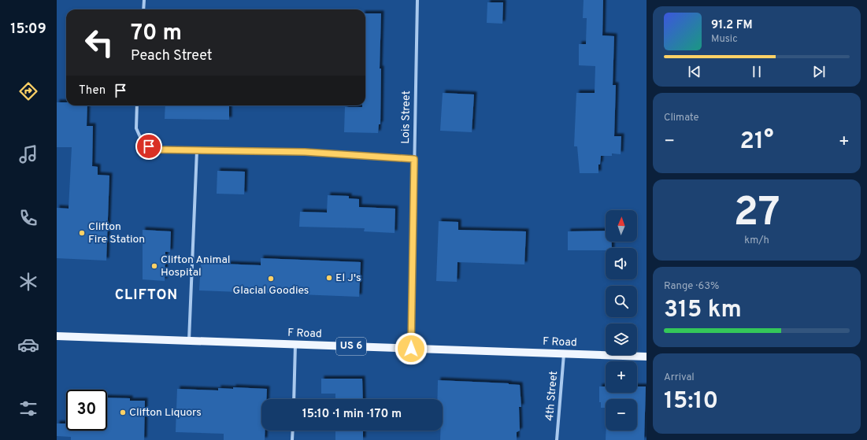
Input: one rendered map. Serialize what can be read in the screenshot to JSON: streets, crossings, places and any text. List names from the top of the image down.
{
  "streets": {
    "main road": ["F Road", "US 6"],
    "street": ["Lois Street", "4th Street"]
  },
  "crossings": [
    ["Lois Street", "F Road"],
    ["F Road", "4th Street"]
  ],
  "districts": ["CLIFTON"],
  "places": [
    "Clifton Fire Station",
    "Clifton Animal Hospital",
    "El J's",
    "Glacial Goodies",
    "Clifton Liquors"
  ],
  "north": "top",
  "page": {
    "tabs": "15:09",
    "turn": ["70 m", "Peach Street"],
    "song": ["91.2 FM", "Music"],
    "then": "Then",
    "tile": [
      "Climate",
      ["27", "km/h"],
      ["Range · 63%", "315 km"],
      ["Arrival", "15:10"]
    ],
    "heat": ["−", "21°", "+"],
    "map_buttons": ["+", "−"],
    "limit": "30",
    "trip": "15:10 · 1 min · 170 m"
  }
}
